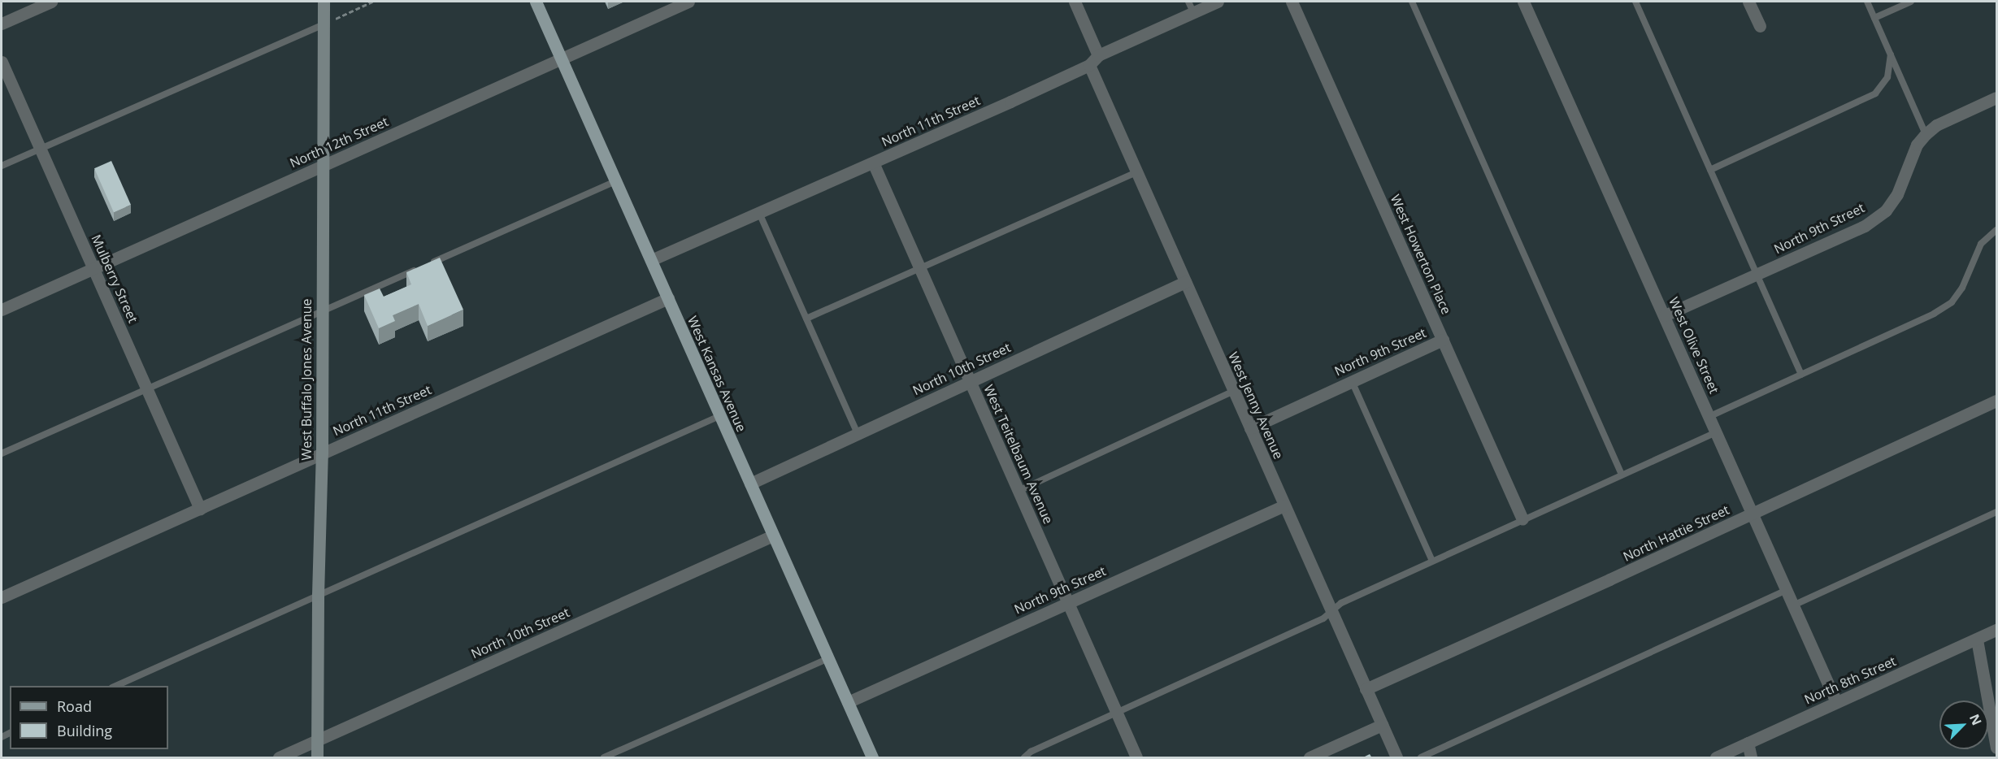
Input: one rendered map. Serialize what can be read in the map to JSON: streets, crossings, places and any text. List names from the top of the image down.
{
  "streets": {
    "main road": ["West Kansas Avenue", "West Buffalo Jones Avenue"],
    "street": [
      "North 11th Street",
      "North 12th Street",
      "North 9th Street",
      "West Howerton Place",
      "Mulberry Street",
      "West Olive Street",
      "North 10th Street",
      "West Jenny Avenue",
      "West Teitelbaum Avenue",
      "North Hattie Street",
      "North 8th Street"
    ]
  },
  "crossings": [
    ["North 11th Street", "Mulberry Street"],
    ["North 11th Street", "West Kansas Avenue"],
    ["North 11th Street", "West Buffalo Jones Avenue"],
    ["North 11th Street", "West Jenny Avenue"],
    ["North 11th Street", "West Teitelbaum Avenue"],
    ["North 12th Street", "Mulberry Street"],
    ["North 12th Street", "West Kansas Avenue"],
    ["North 12th Street", "West Buffalo Jones Avenue"],
    ["North 9th Street", "West Howerton Place"],
    ["North 9th Street", "West Olive Street"],
    ["North 9th Street", "West Kansas Avenue"],
    ["North 9th Street", "West Jenny Avenue"],
    ["North 9th Street", "West Teitelbaum Avenue"],
    ["West Olive Street", "North Hattie Street"],
    ["West Olive Street", "North 8th Street"],
    ["North 10th Street", "West Kansas Avenue"],
    ["North 10th Street", "West Buffalo Jones Avenue"],
    ["North 10th Street", "West Jenny Avenue"],
    ["North 10th Street", "West Teitelbaum Avenue"],
    ["West Jenny Avenue", "North Hattie Street"]
  ],
  "legend": ["Road", "Building"],
  "north": "top right"
}
